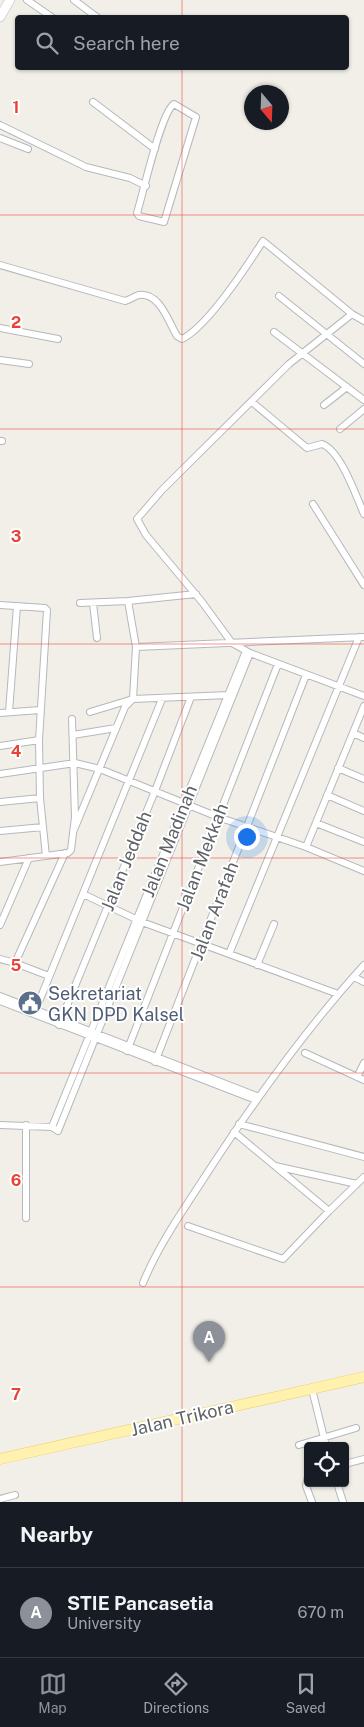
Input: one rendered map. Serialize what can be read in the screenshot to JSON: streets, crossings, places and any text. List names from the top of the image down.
{
  "streets": {
    "main road": ["Jalan Trikora"],
    "street": [
      "Jalan Madinah",
      "Jalan Mekkah",
      "Jalan Jeddah",
      "Jalan Arafah"
    ]
  },
  "places": {
    "public building": ["Sekretariat GKN DPD Kalsel"]
  },
  "north": "bottom",
  "page": {
    "search": "Search here",
    "pins": "A",
    "heading": "Nearby",
    "list": [
      {
        "mark": "A",
        "name": "STIE Pancasetia",
        "note": "University",
        "value": "670 m"
      }
    ],
    "nav": ["Map", "Directions", "Saved"]
  },
  "grid": {
    "rows": [
      "1",
      "2",
      "3",
      "4",
      "5",
      "6",
      "7"
    ]
  }
}
